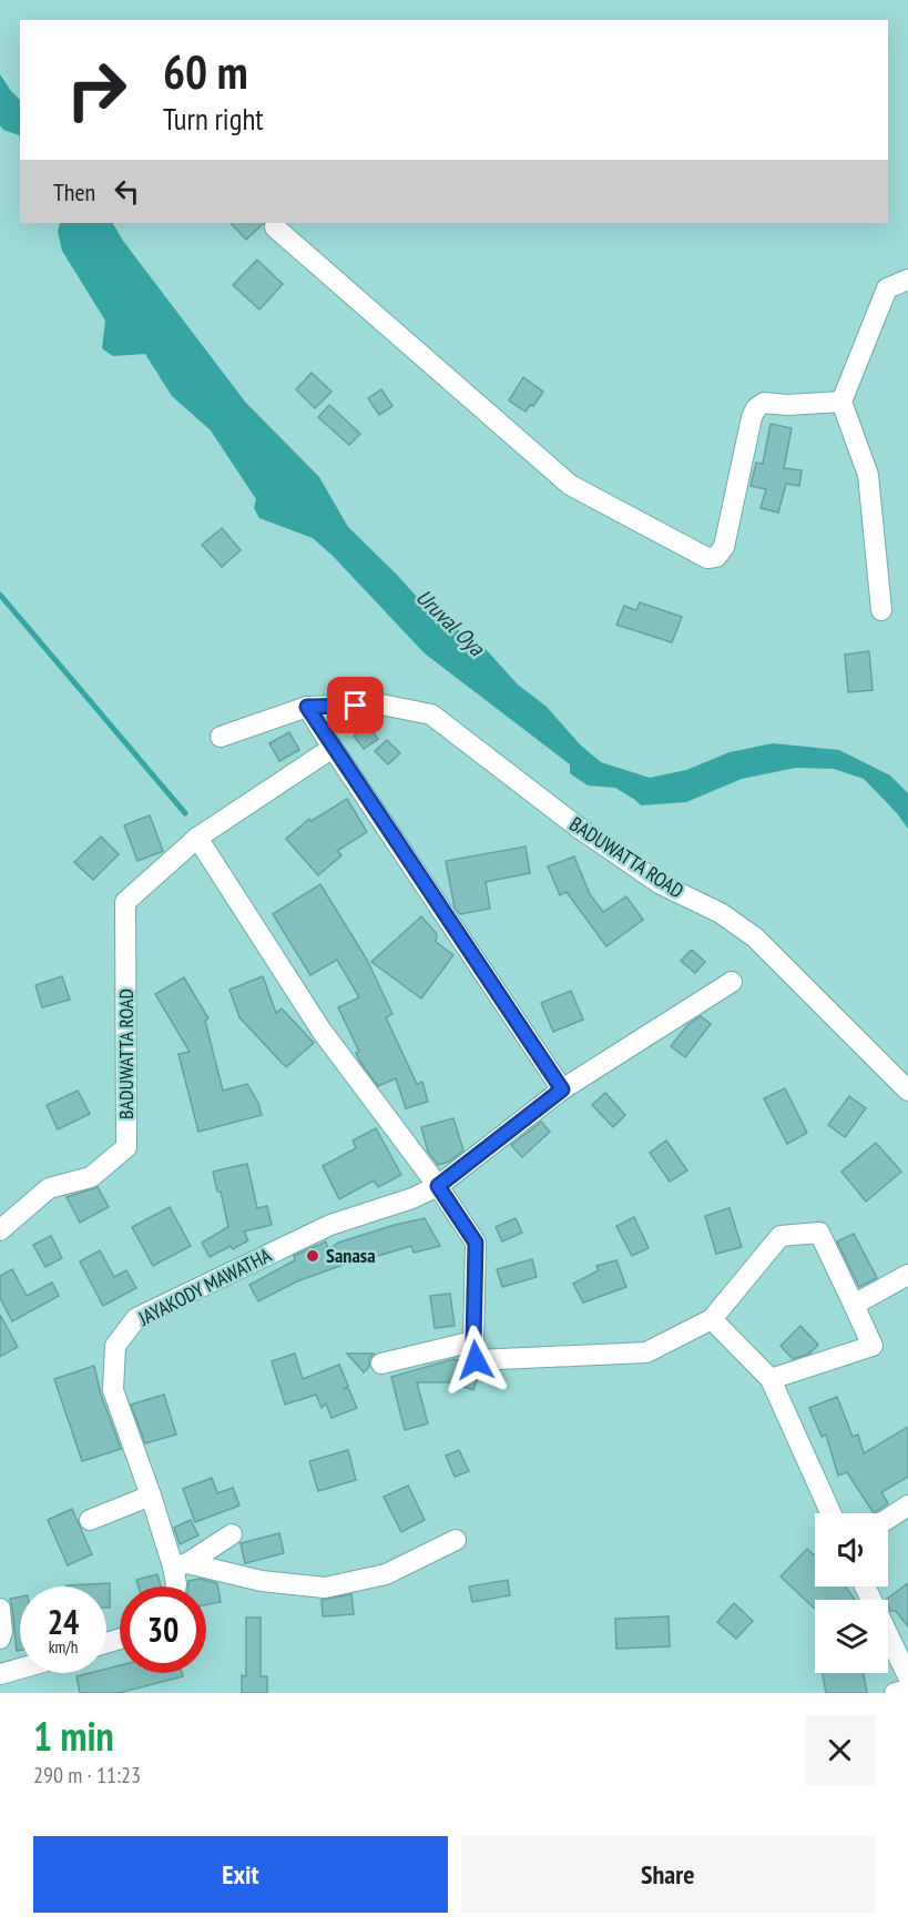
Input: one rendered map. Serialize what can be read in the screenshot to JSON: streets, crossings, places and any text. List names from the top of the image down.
{
  "streets": {
    "street": ["BADUWATTA ROAD", "JAYAKODY MAWATHA"]
  },
  "water": ["Uruval Oya"],
  "places": ["Sanasa"],
  "page": {
    "turn": ["60 m", "Turn right"],
    "then": "Then",
    "speed": "24 km/h",
    "limit": "30",
    "heading": ["1 min", "290 m · 11:23"],
    "buttons": ["Exit", "Share"]
  }
}
